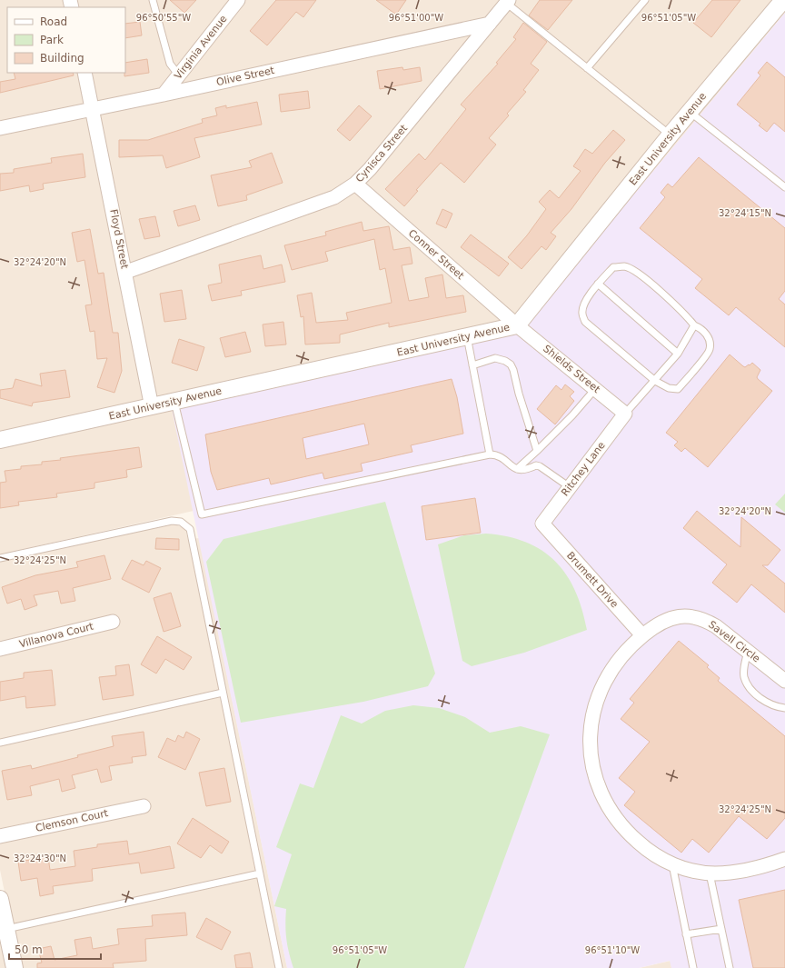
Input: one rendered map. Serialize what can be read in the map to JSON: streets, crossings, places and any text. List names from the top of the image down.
{
  "streets": {
    "street": [
      "Virginia Avenue",
      "Olive Street",
      "East University Avenue",
      "Cynisca Street",
      "Floyd Street",
      "Conner Street",
      "Shields Street",
      "Ritchey Lane",
      "Brumett Drive",
      "Villanova Court",
      "Savell Circle",
      "Clemson Court"
    ]
  },
  "crossings": [
    ["Virginia Avenue", "Olive Street"],
    ["Olive Street", "Cynisca Street"],
    ["Olive Street", "Floyd Street"],
    ["East University Avenue", "Floyd Street"],
    ["East University Avenue", "Conner Street"],
    ["East University Avenue", "Shields Street"],
    ["Cynisca Street", "Floyd Street"],
    ["Cynisca Street", "Conner Street"],
    ["Conner Street", "Shields Street"],
    ["Shields Street", "Ritchey Lane"],
    ["Ritchey Lane", "Brumett Drive"],
    ["Brumett Drive", "Savell Circle"]
  ],
  "legend": ["Road", "Park", "Building"],
  "scale_bar": "50 m",
  "coordinates": [
    "96°50'55\"W",
    "96°51'00\"W",
    "96°51'05\"W",
    "32°24'15\"N",
    "32°24'20\"N",
    "32°24'25\"N",
    "32°24'30\"N",
    "96°51'10\"W"
  ]
}
